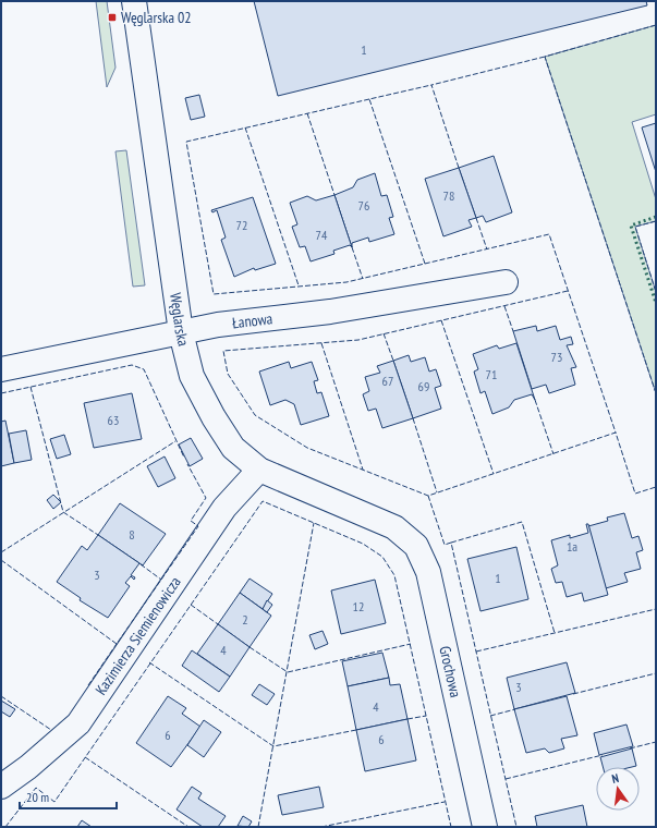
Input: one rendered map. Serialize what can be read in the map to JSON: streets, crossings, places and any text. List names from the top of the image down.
{
  "streets": {
    "street": [
      "Węglarska",
      "Łanowa",
      "Kazimierza Siemienowicza",
      "Grochowa"
    ]
  },
  "crossings": [
    ["Węglarska", "Łanowa"],
    ["Węglarska", "Kazimierza Siemienowicza"],
    ["Węglarska", "Grochowa"]
  ],
  "places": {
    "transit": ["Węglarska 02"]
  },
  "house_numbers": [
    "1",
    "78",
    "76",
    "72",
    "74",
    "73",
    "71",
    "67",
    "69",
    "63",
    "8",
    "1a",
    "3",
    "1",
    "12",
    "2",
    "4",
    "3",
    "4",
    "6",
    "6"
  ],
  "scale_bar": "20 m",
  "north": "top"
}
